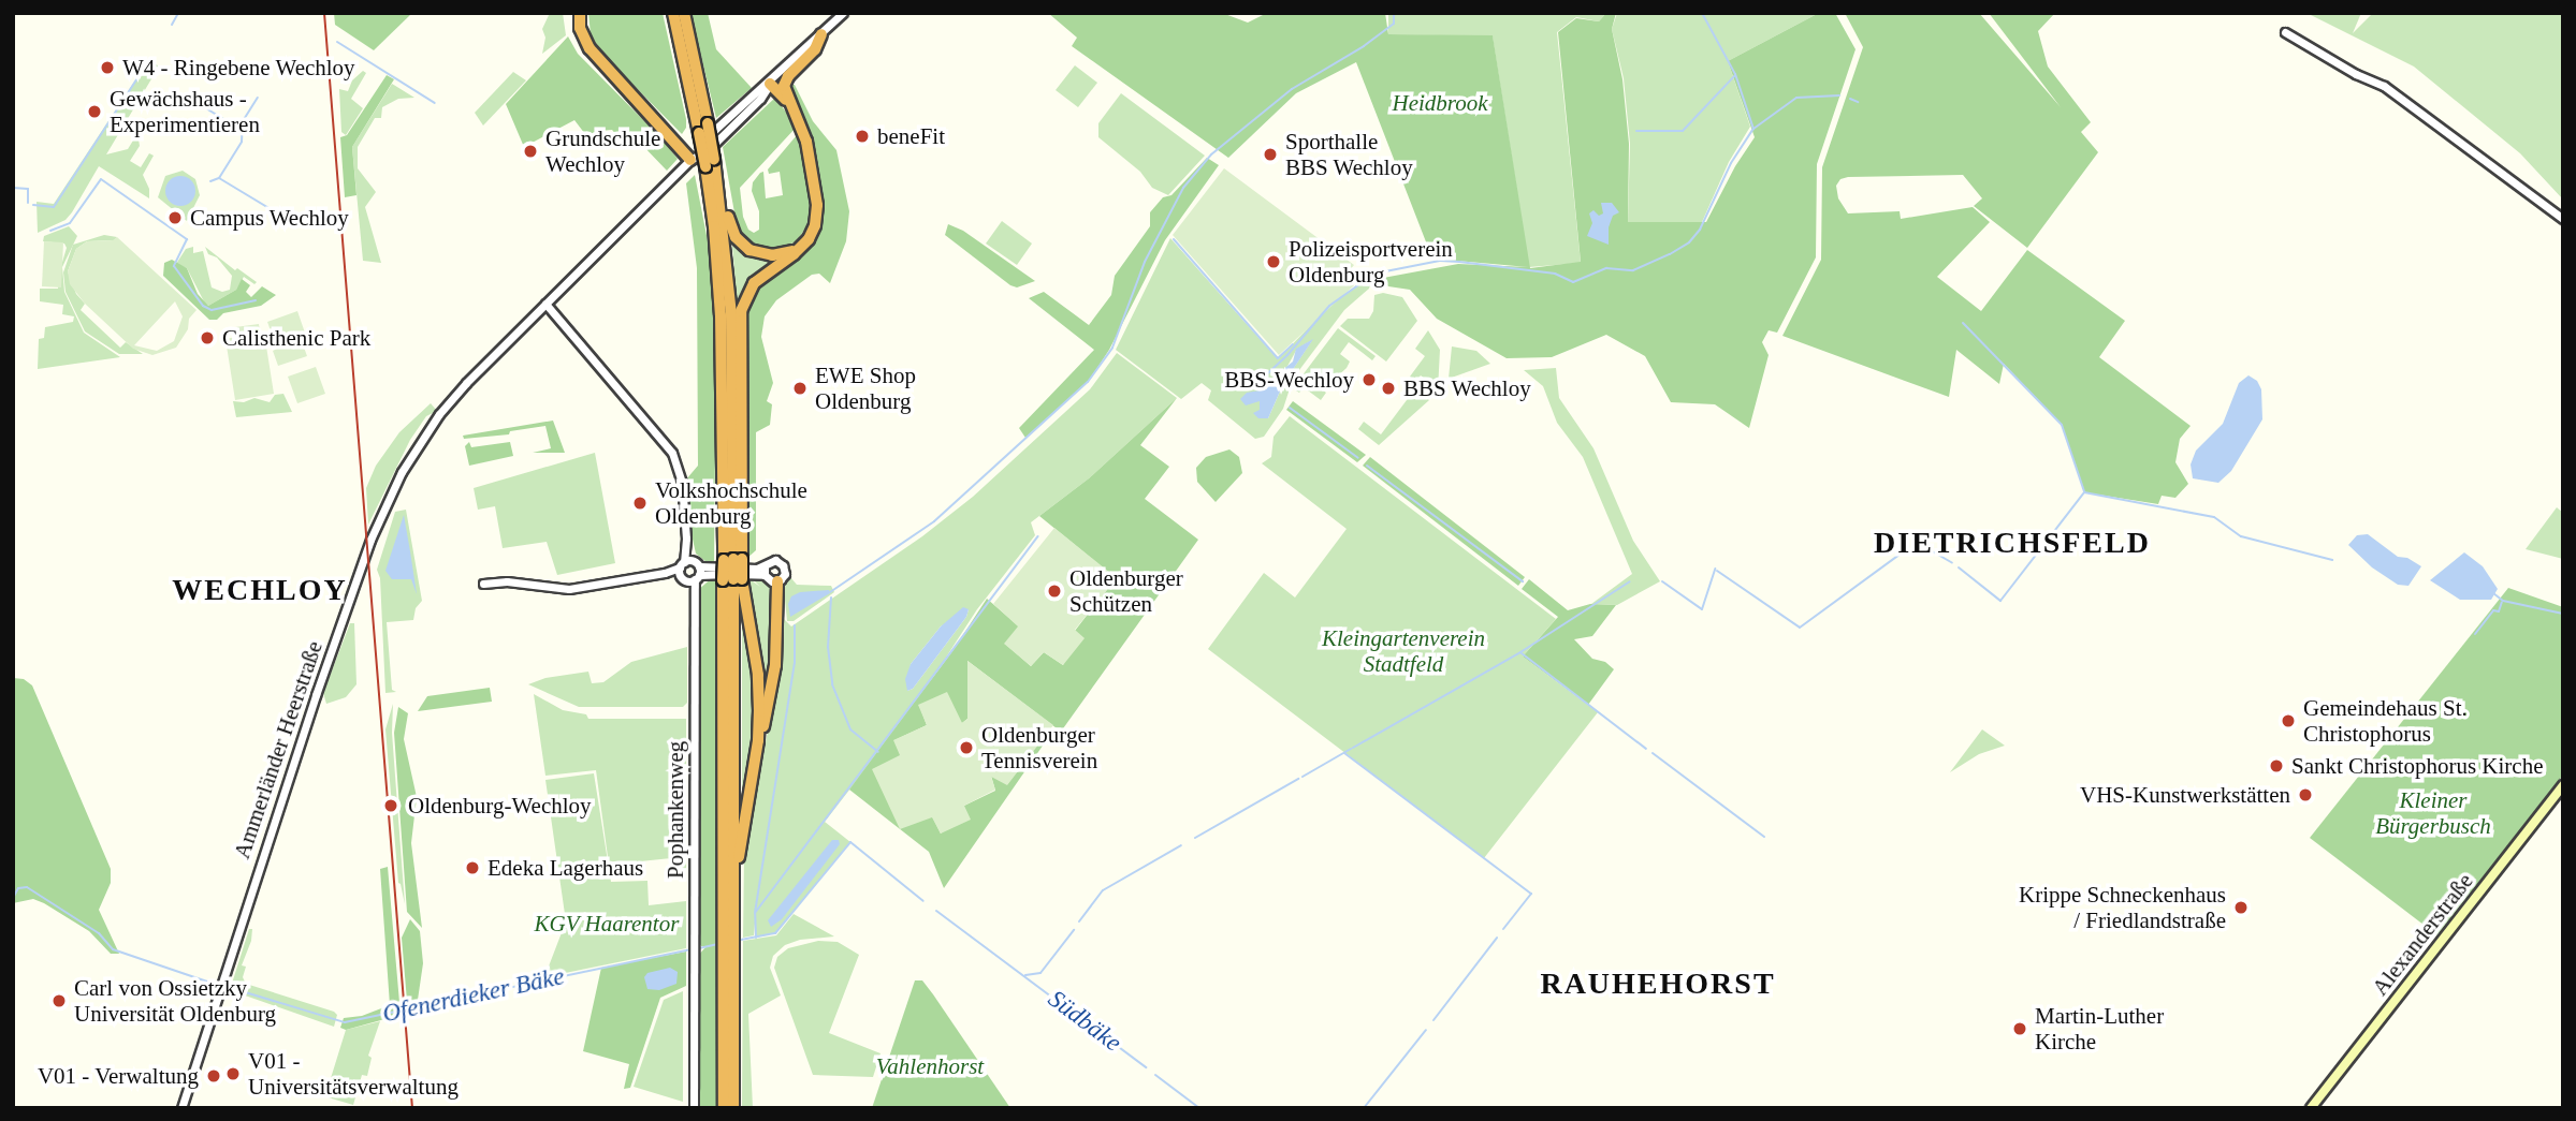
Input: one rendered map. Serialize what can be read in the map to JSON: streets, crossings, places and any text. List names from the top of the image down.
{
  "streets": {
    "main road": ["Alexanderstraße"],
    "street": ["Ammerländer Heerstraße", "Pophankenweg"]
  },
  "crossings": [
    ["Ammerländer Heerstraße", "Pophankenweg"]
  ],
  "districts": ["DIETRICHSFELD", "WECHLOY", "RAUHEHORST"],
  "water": ["Ofenerdieker Bäke", "Südbäke"],
  "parks": [
    "Heidbrook",
    "Kleingartenverein Stadtfeld",
    "Kleiner Bürgerbusch",
    "KGV Haarentor",
    "Vahlenhorst"
  ],
  "places": [
    "W4 - Ringebene Wechloy",
    "Gewächshaus - Experimentieren",
    "beneFit",
    "Grundschule Wechloy",
    "Sporthalle BBS Wechloy",
    "Campus Wechloy",
    "Polizeisportverein Oldenburg",
    "Calisthenic Park",
    "BBS-Wechloy",
    "EWE Shop Oldenburg",
    "BBS Wechloy",
    "Volkshochschule Oldenburg",
    "Oldenburger Schützen",
    "Gemeindehaus St. Christophorus",
    "Oldenburger Tennisverein",
    "Sankt Christophorus Kirche",
    "VHS-Kunstwerkstätten",
    "Oldenburg-Wechloy",
    "Edeka Lagerhaus",
    "Krippe Schneckenhaus / Friedlandstraße",
    "Carl von Ossietzky Universität Oldenburg",
    "Martin-Luther Kirche",
    "V01 - Universitätsverwaltung",
    "V01 - Verwaltung"
  ]
}
